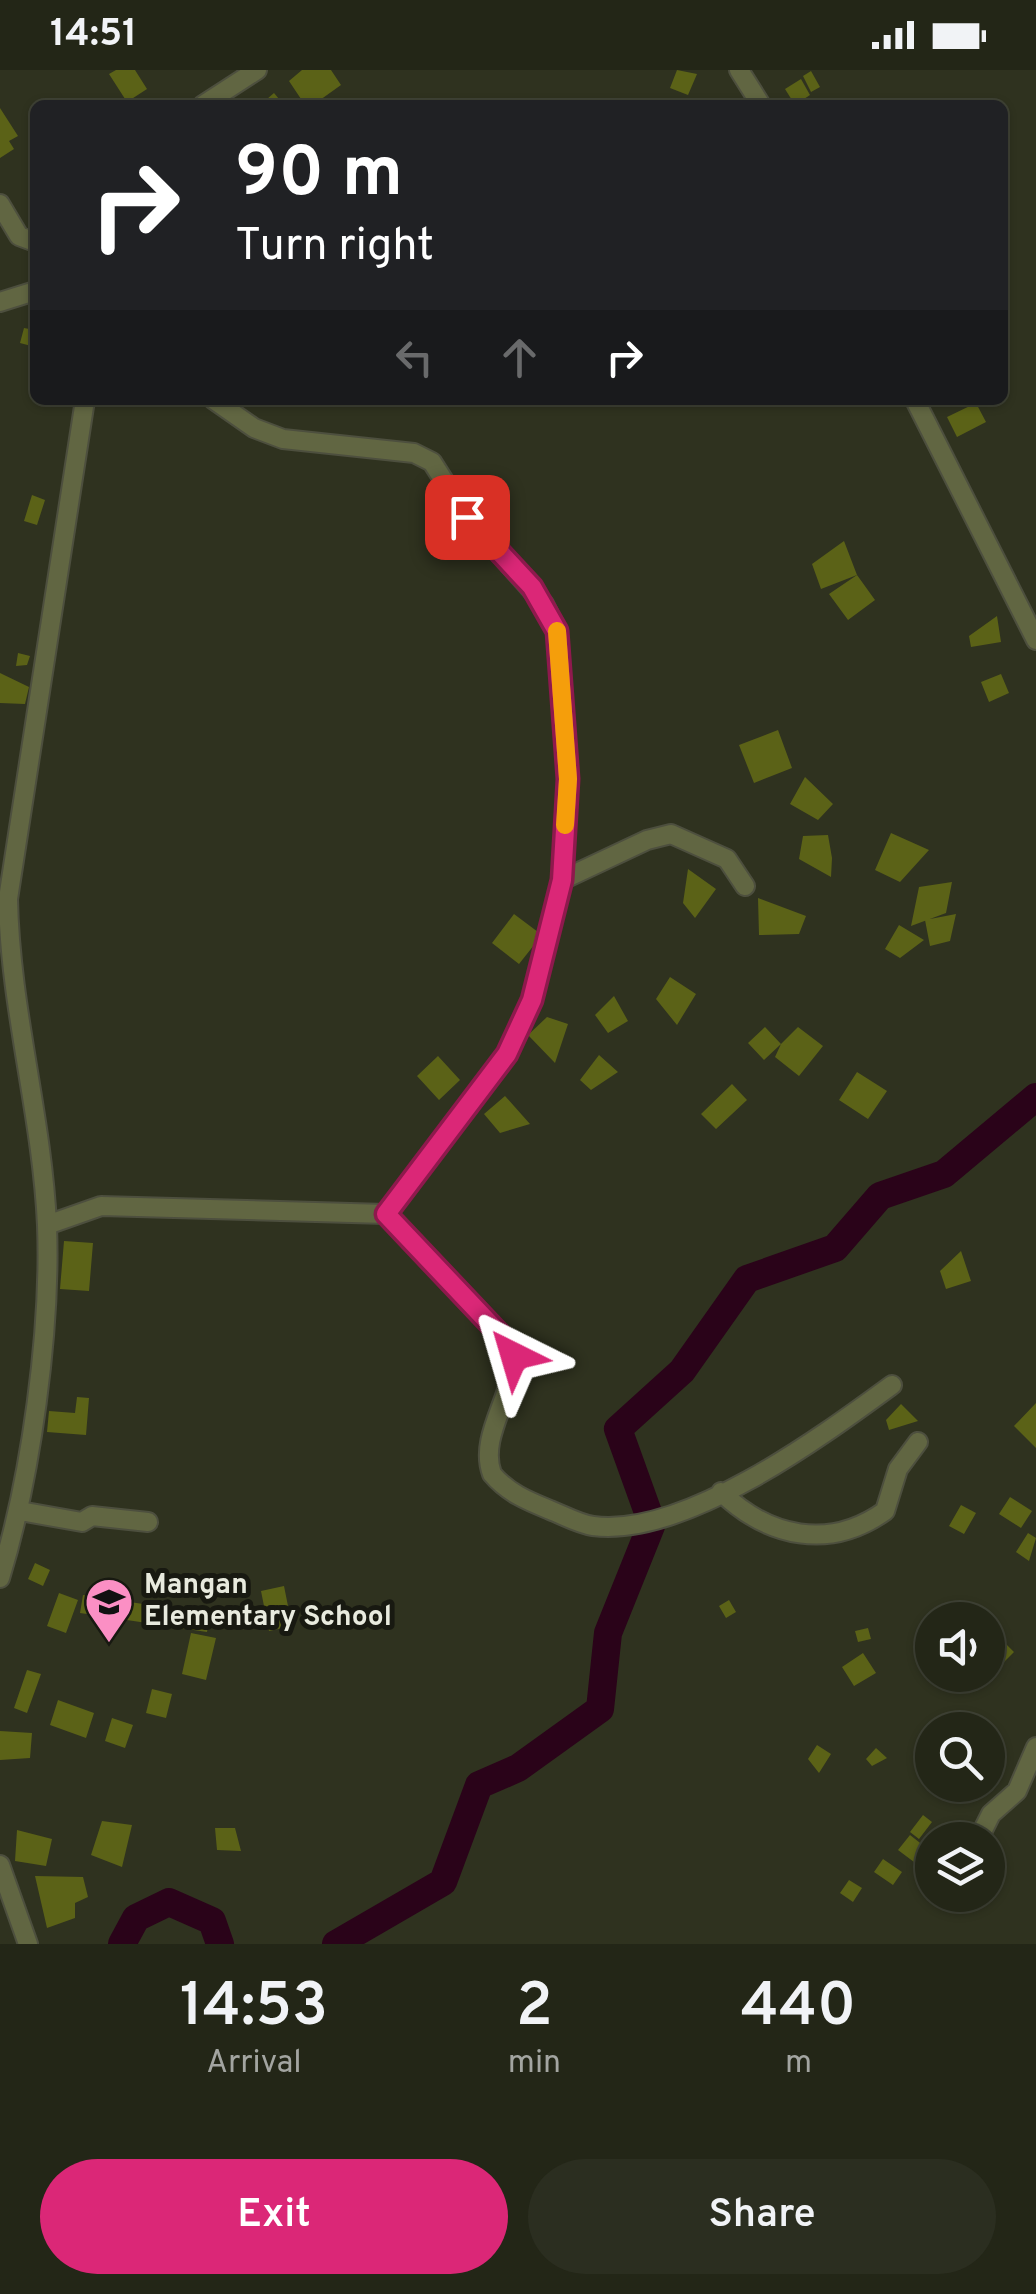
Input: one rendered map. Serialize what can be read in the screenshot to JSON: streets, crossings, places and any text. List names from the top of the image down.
{
  "places": {
    "school or university": ["Mangan Elementary School"]
  },
  "page": {
    "status": "14:51",
    "turn": ["90 m", "Turn right"],
    "eta": [
      "14:53",
      "Arrival",
      "2",
      "min",
      "440",
      "m"
    ],
    "buttons": ["Exit", "Share"]
  }
}
